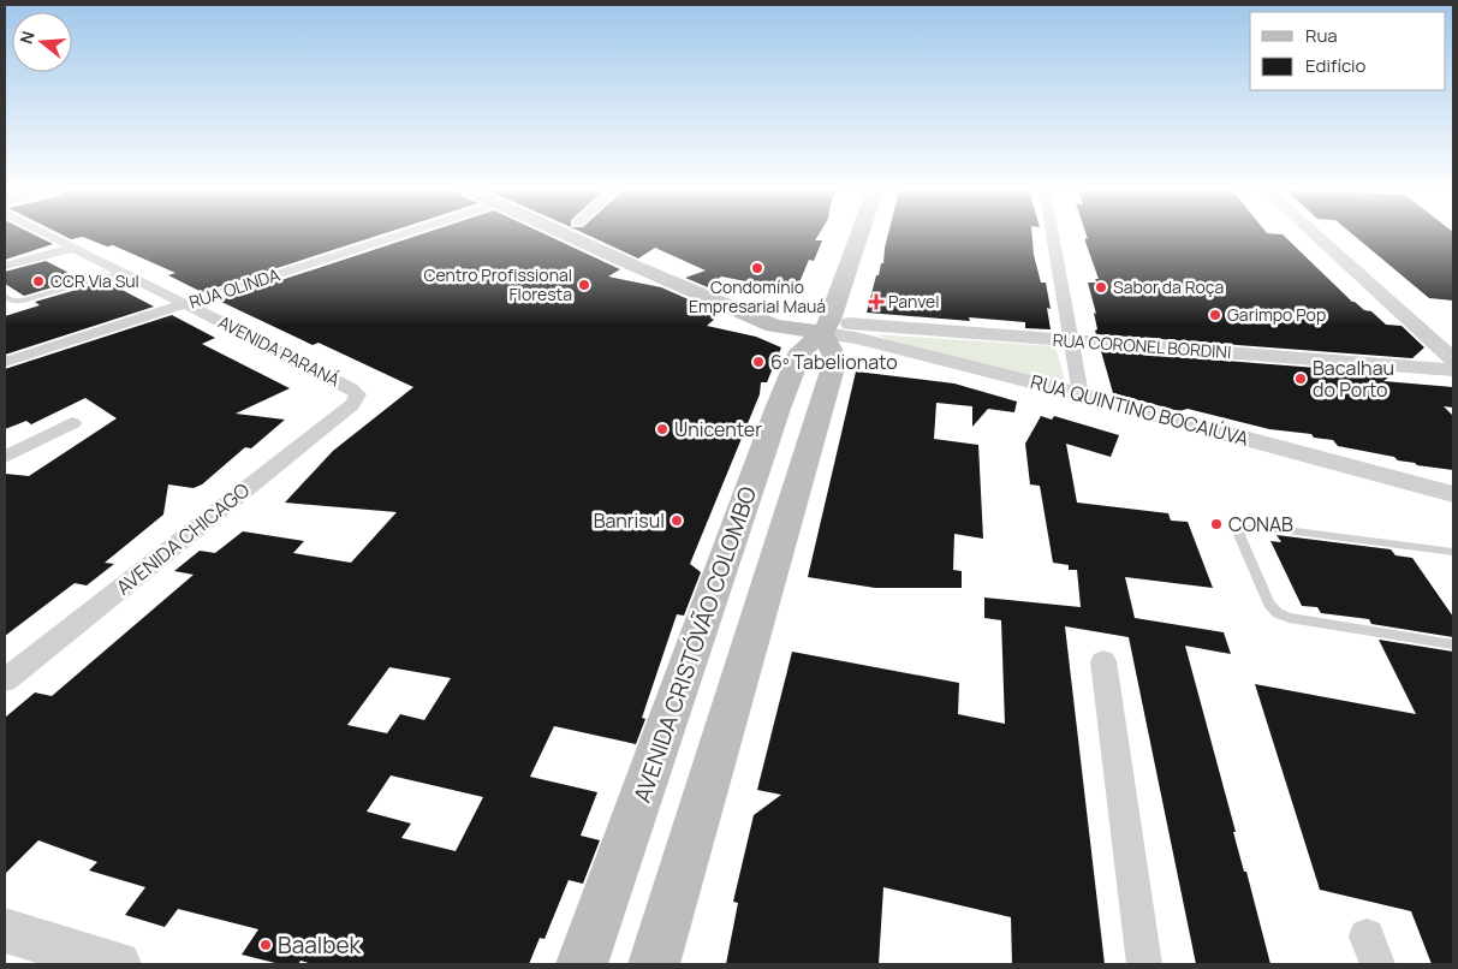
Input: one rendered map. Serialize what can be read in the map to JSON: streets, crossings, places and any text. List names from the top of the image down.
{
  "streets": {
    "main road": ["AVENIDA CRISTÓVÃO COLOMBO"],
    "street": [
      "RUA OLINDA",
      "RUA CORONEL BORDINI",
      "AVENIDA PARANÁ",
      "RUA QUINTINO BOCAIÚVA",
      "AVENIDA CHICAGO"
    ]
  },
  "crossings": [
    ["RUA OLINDA", "AVENIDA PARANÁ"],
    ["RUA CORONEL BORDINI", "RUA QUINTINO BOCAIÚVA"],
    ["RUA CORONEL BORDINI", "AVENIDA CRISTÓVÃO COLOMBO"],
    ["AVENIDA PARANÁ", "AVENIDA CHICAGO"],
    ["RUA QUINTINO BOCAIÚVA", "AVENIDA CRISTÓVÃO COLOMBO"]
  ],
  "places": {
    "other": [
      "Condomínio Empresarial Mauá",
      "CCR Via Sul",
      "Centro Profissional Floresta",
      "Sabor da Roça",
      "Garimpo Pop",
      "6º Tabelionato",
      "Bacalhau do Porto",
      "Unicenter",
      "Banrisul",
      "CONAB",
      "Baalbek"
    ],
    "health": ["Panvel"]
  },
  "legend": ["Rua", "Edifício"],
  "north": "left"
}
